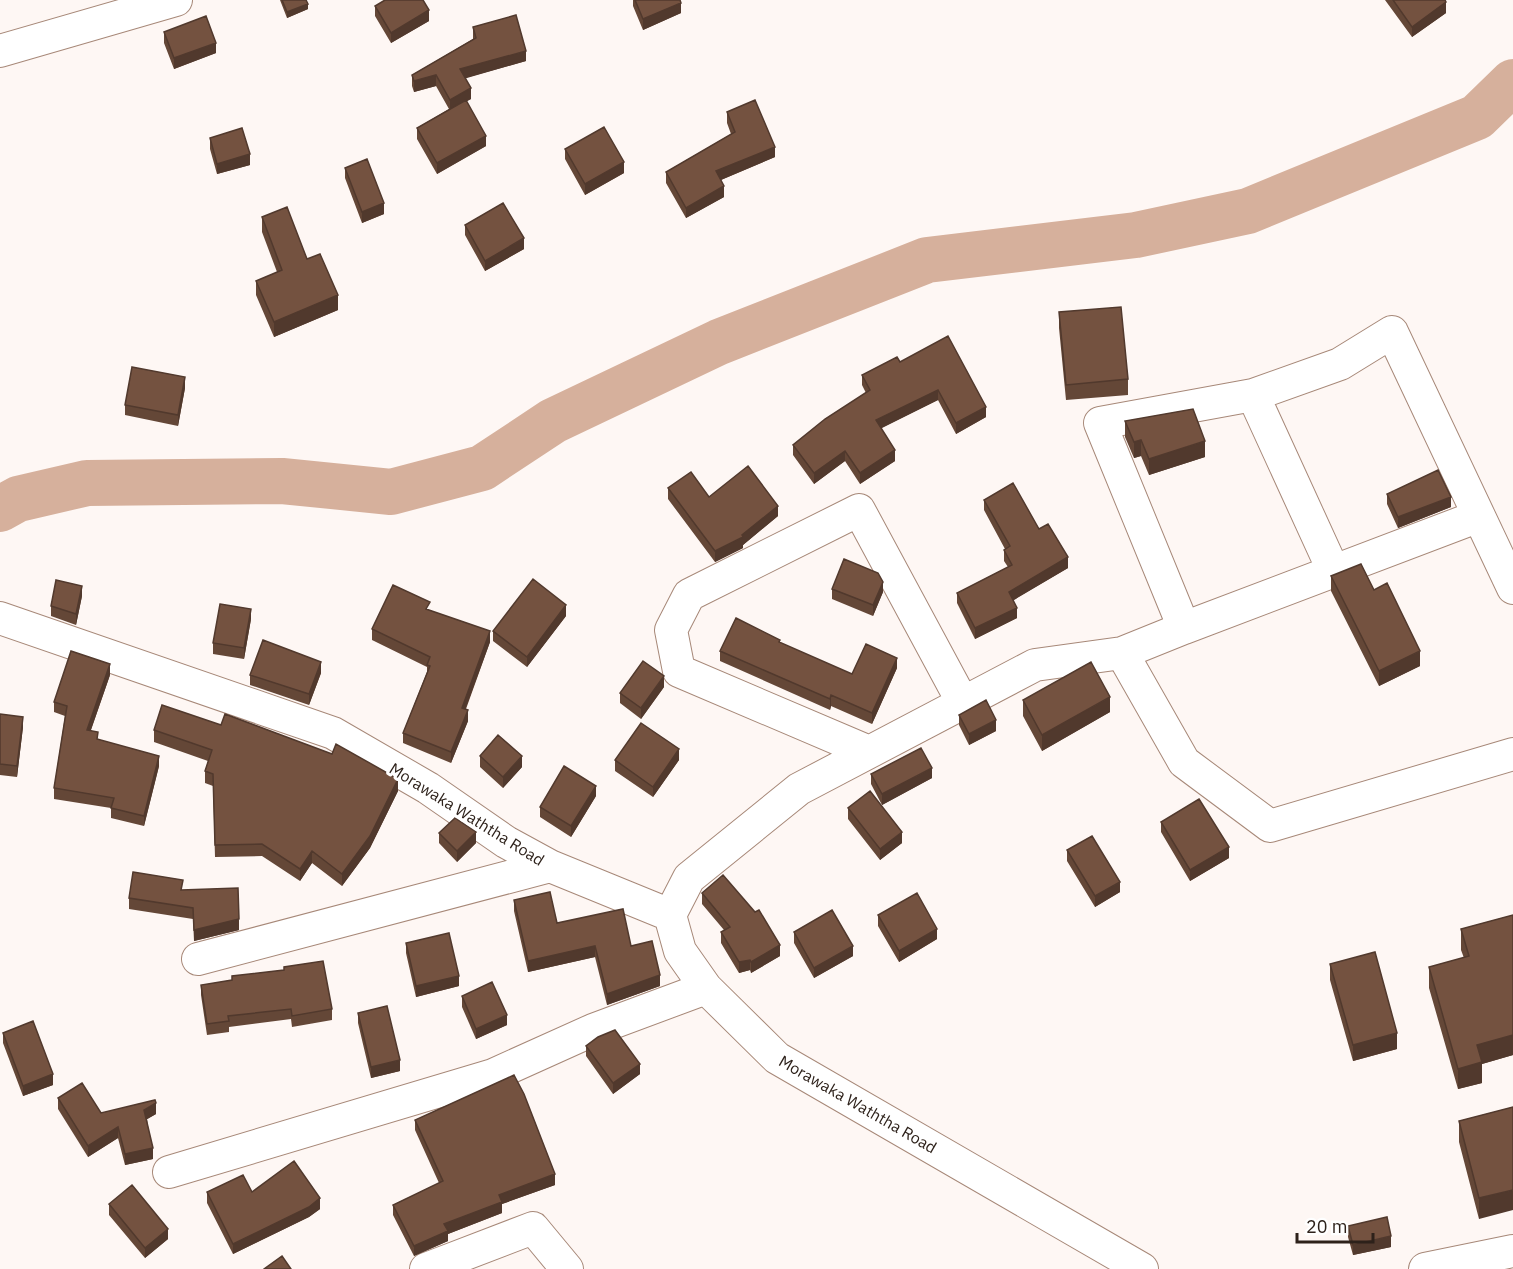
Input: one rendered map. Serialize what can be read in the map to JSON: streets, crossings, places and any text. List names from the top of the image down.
{
  "streets": {
    "street": ["Morawaka Waththa Road"]
  },
  "scale_bar": "20 m"
}
